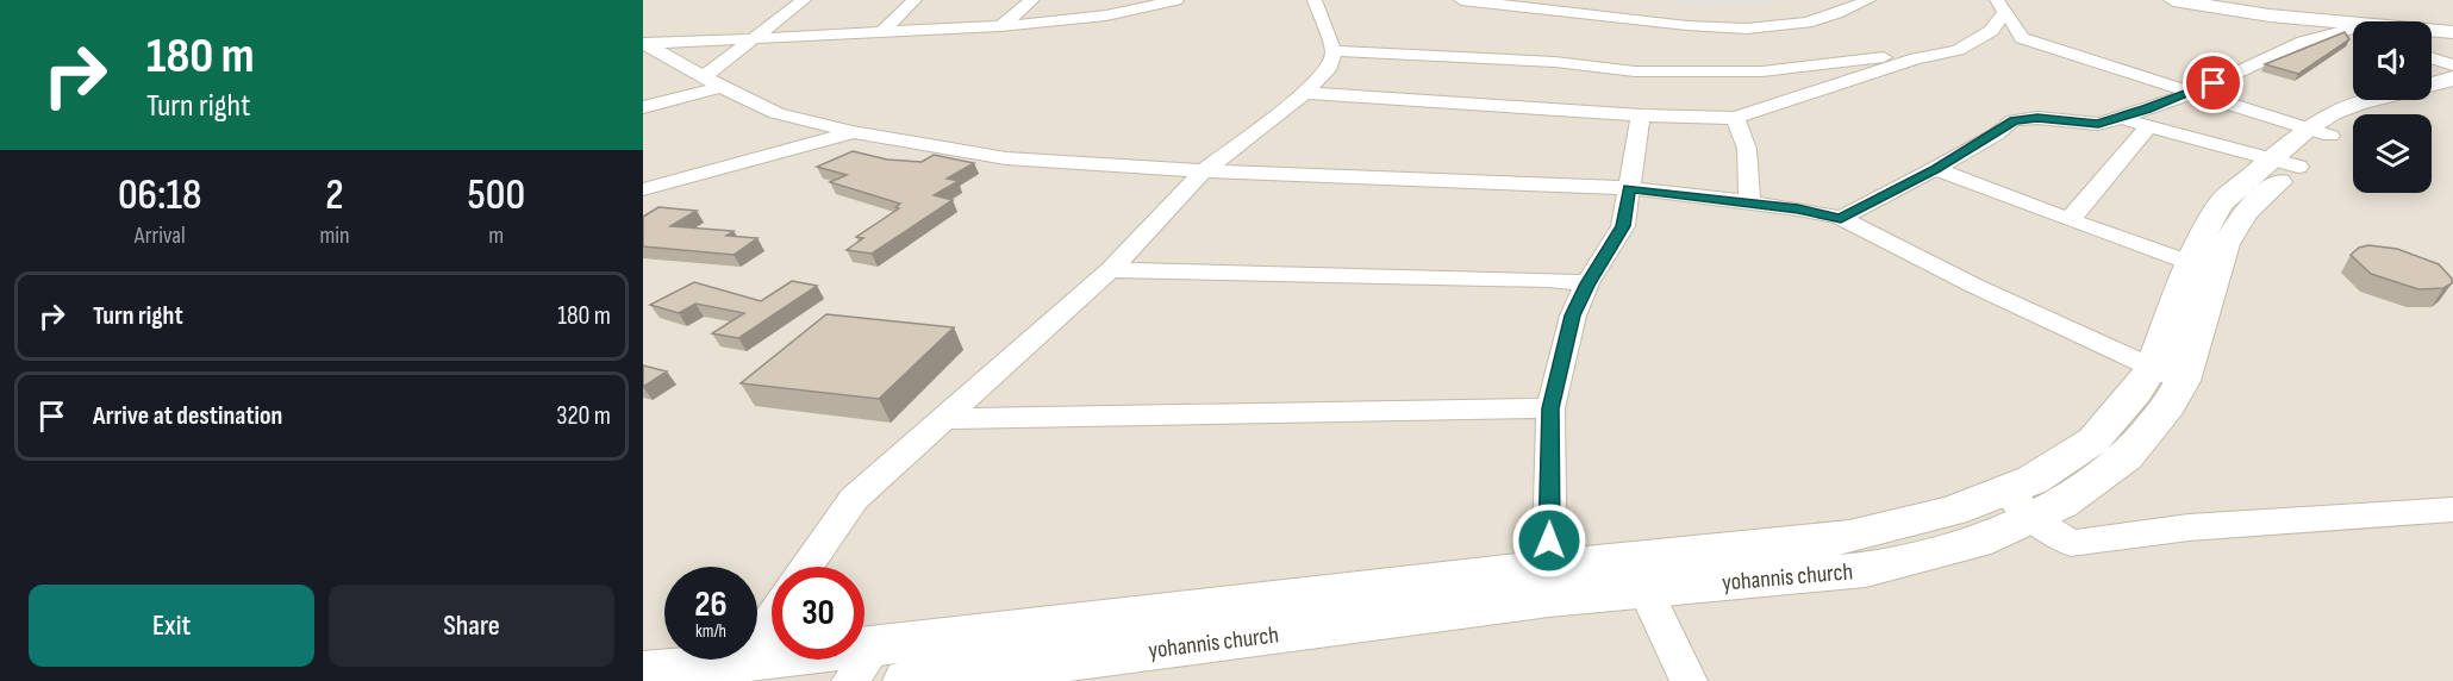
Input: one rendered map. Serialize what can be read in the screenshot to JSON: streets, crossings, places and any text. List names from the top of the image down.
{
  "streets": {
    "street": ["yohannis church"]
  },
  "page": {
    "turn": ["180 m", "Turn right"],
    "eta": [
      "06:18",
      "Arrival",
      "2",
      "min",
      "500",
      "m"
    ],
    "list": [
      {
        "name": "Turn right",
        "value": "180 m"
      },
      {
        "name": "Arrive at destination",
        "value": "320 m"
      }
    ],
    "speed": "26 km/h",
    "limit": "30",
    "buttons": ["Exit", "Share"]
  }
}
